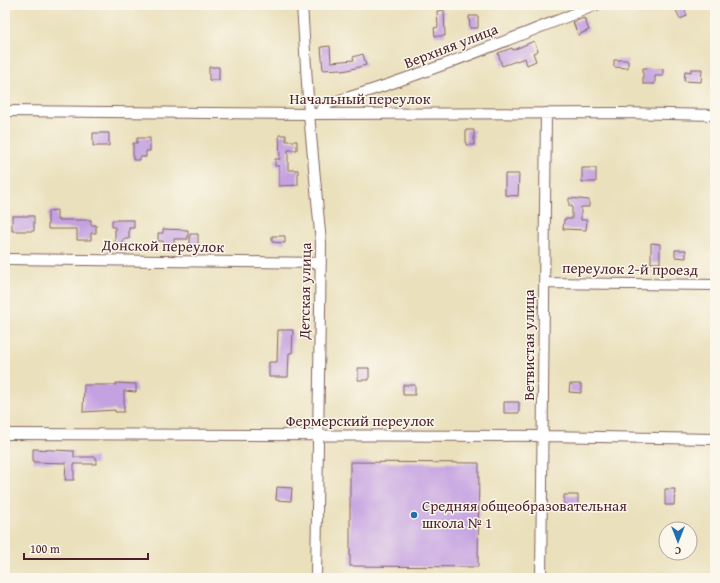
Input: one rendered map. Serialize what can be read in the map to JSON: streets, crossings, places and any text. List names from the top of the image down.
{
  "streets": {
    "street": [
      "Верхняя улица",
      "Начальный переулок",
      "Донской переулок",
      "переулок 2-й проезд",
      "Детская улица",
      "Ветвистая улица",
      "Фермерский переулок"
    ]
  },
  "crossings": [
    ["Верхняя улица", "Начальный переулок"],
    ["Верхняя улица", "Детская улица"],
    ["Начальный переулок", "Детская улица"],
    ["Начальный переулок", "Ветвистая улица"],
    ["Донской переулок", "Детская улица"],
    ["переулок 2-й проезд", "Ветвистая улица"],
    ["Детская улица", "Фермерский переулок"],
    ["Ветвистая улица", "Фермерский переулок"]
  ],
  "places": ["Средняя общеобразовательная школа № 1"],
  "scale_bar": "100 m",
  "north": "bottom"
}
